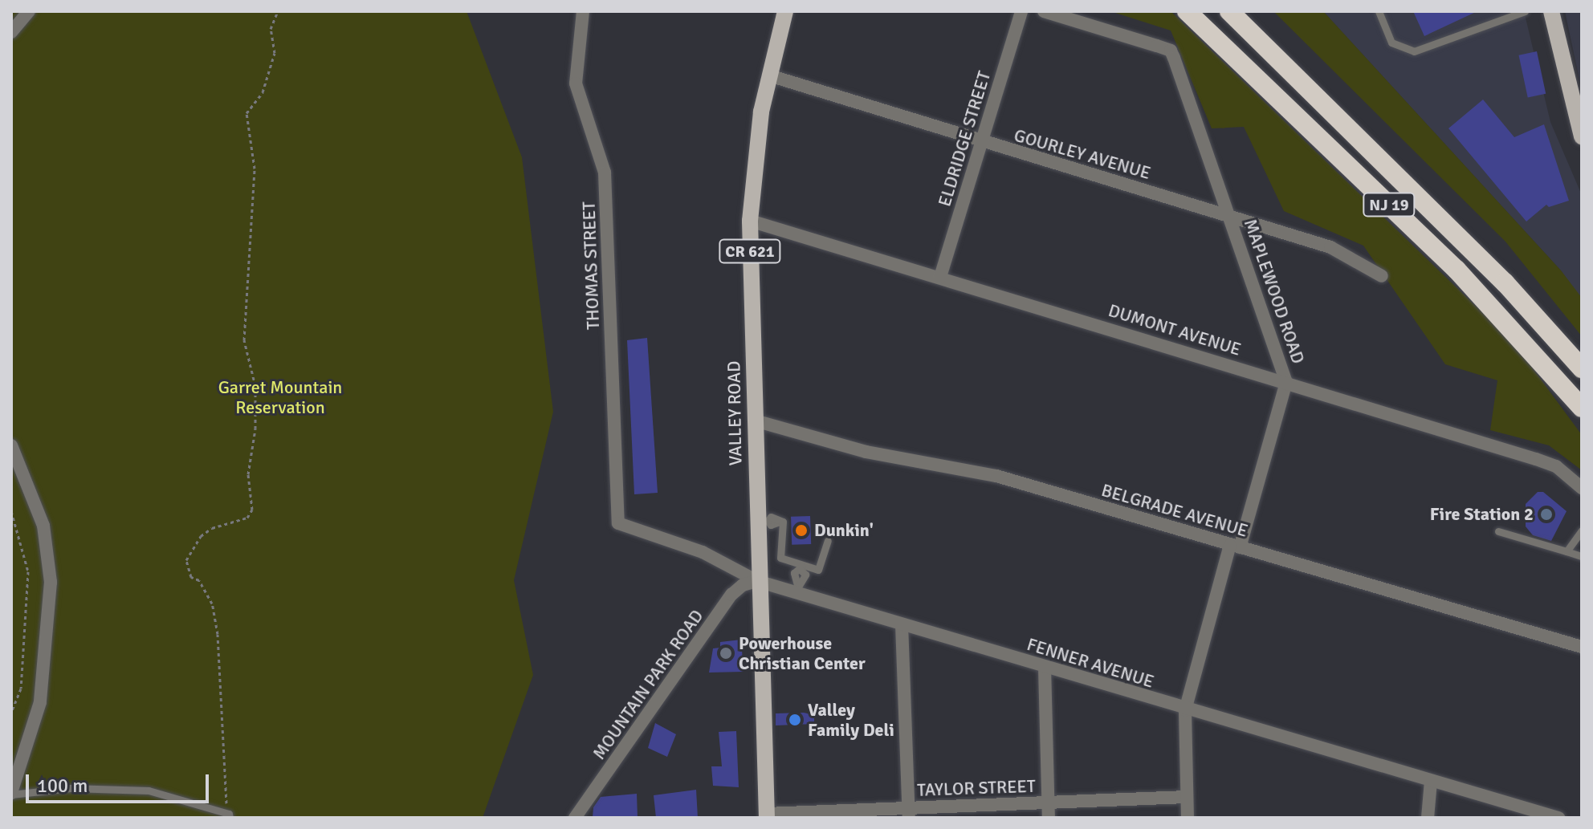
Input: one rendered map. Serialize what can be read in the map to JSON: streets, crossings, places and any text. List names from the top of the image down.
{
  "streets": {
    "highway": ["NJ 19"],
    "main road": ["CR 621", "VALLEY ROAD"],
    "street": [
      "ELDRIDGE STREET",
      "GOURLEY AVENUE",
      "THOMAS STREET",
      "MAPLEWOOD ROAD",
      "DUMONT AVENUE",
      "BELGRADE AVENUE",
      "FENNER AVENUE",
      "MOUNTAIN PARK ROAD",
      "TAYLOR STREET"
    ]
  },
  "crossings": [
    ["ELDRIDGE STREET", "GOURLEY AVENUE"],
    ["ELDRIDGE STREET", "DUMONT AVENUE"],
    ["GOURLEY AVENUE", "MAPLEWOOD ROAD"],
    ["GOURLEY AVENUE", "VALLEY ROAD"],
    ["THOMAS STREET", "FENNER AVENUE"],
    ["MAPLEWOOD ROAD", "DUMONT AVENUE"],
    ["MAPLEWOOD ROAD", "BELGRADE AVENUE"],
    ["MAPLEWOOD ROAD", "FENNER AVENUE"],
    ["MAPLEWOOD ROAD", "TAYLOR STREET"],
    ["DUMONT AVENUE", "VALLEY ROAD"],
    ["VALLEY ROAD", "BELGRADE AVENUE"],
    ["VALLEY ROAD", "FENNER AVENUE"],
    ["VALLEY ROAD", "MOUNTAIN PARK ROAD"],
    ["VALLEY ROAD", "TAYLOR STREET"],
    ["FENNER AVENUE", "MOUNTAIN PARK ROAD"]
  ],
  "parks": ["Garret Mountain Reservation"],
  "places": [
    "Fire Station 2",
    "Dunkin'",
    "Powerhouse Christian Center",
    "Valley Family Deli"
  ],
  "scale_bar": "100 m"
}
